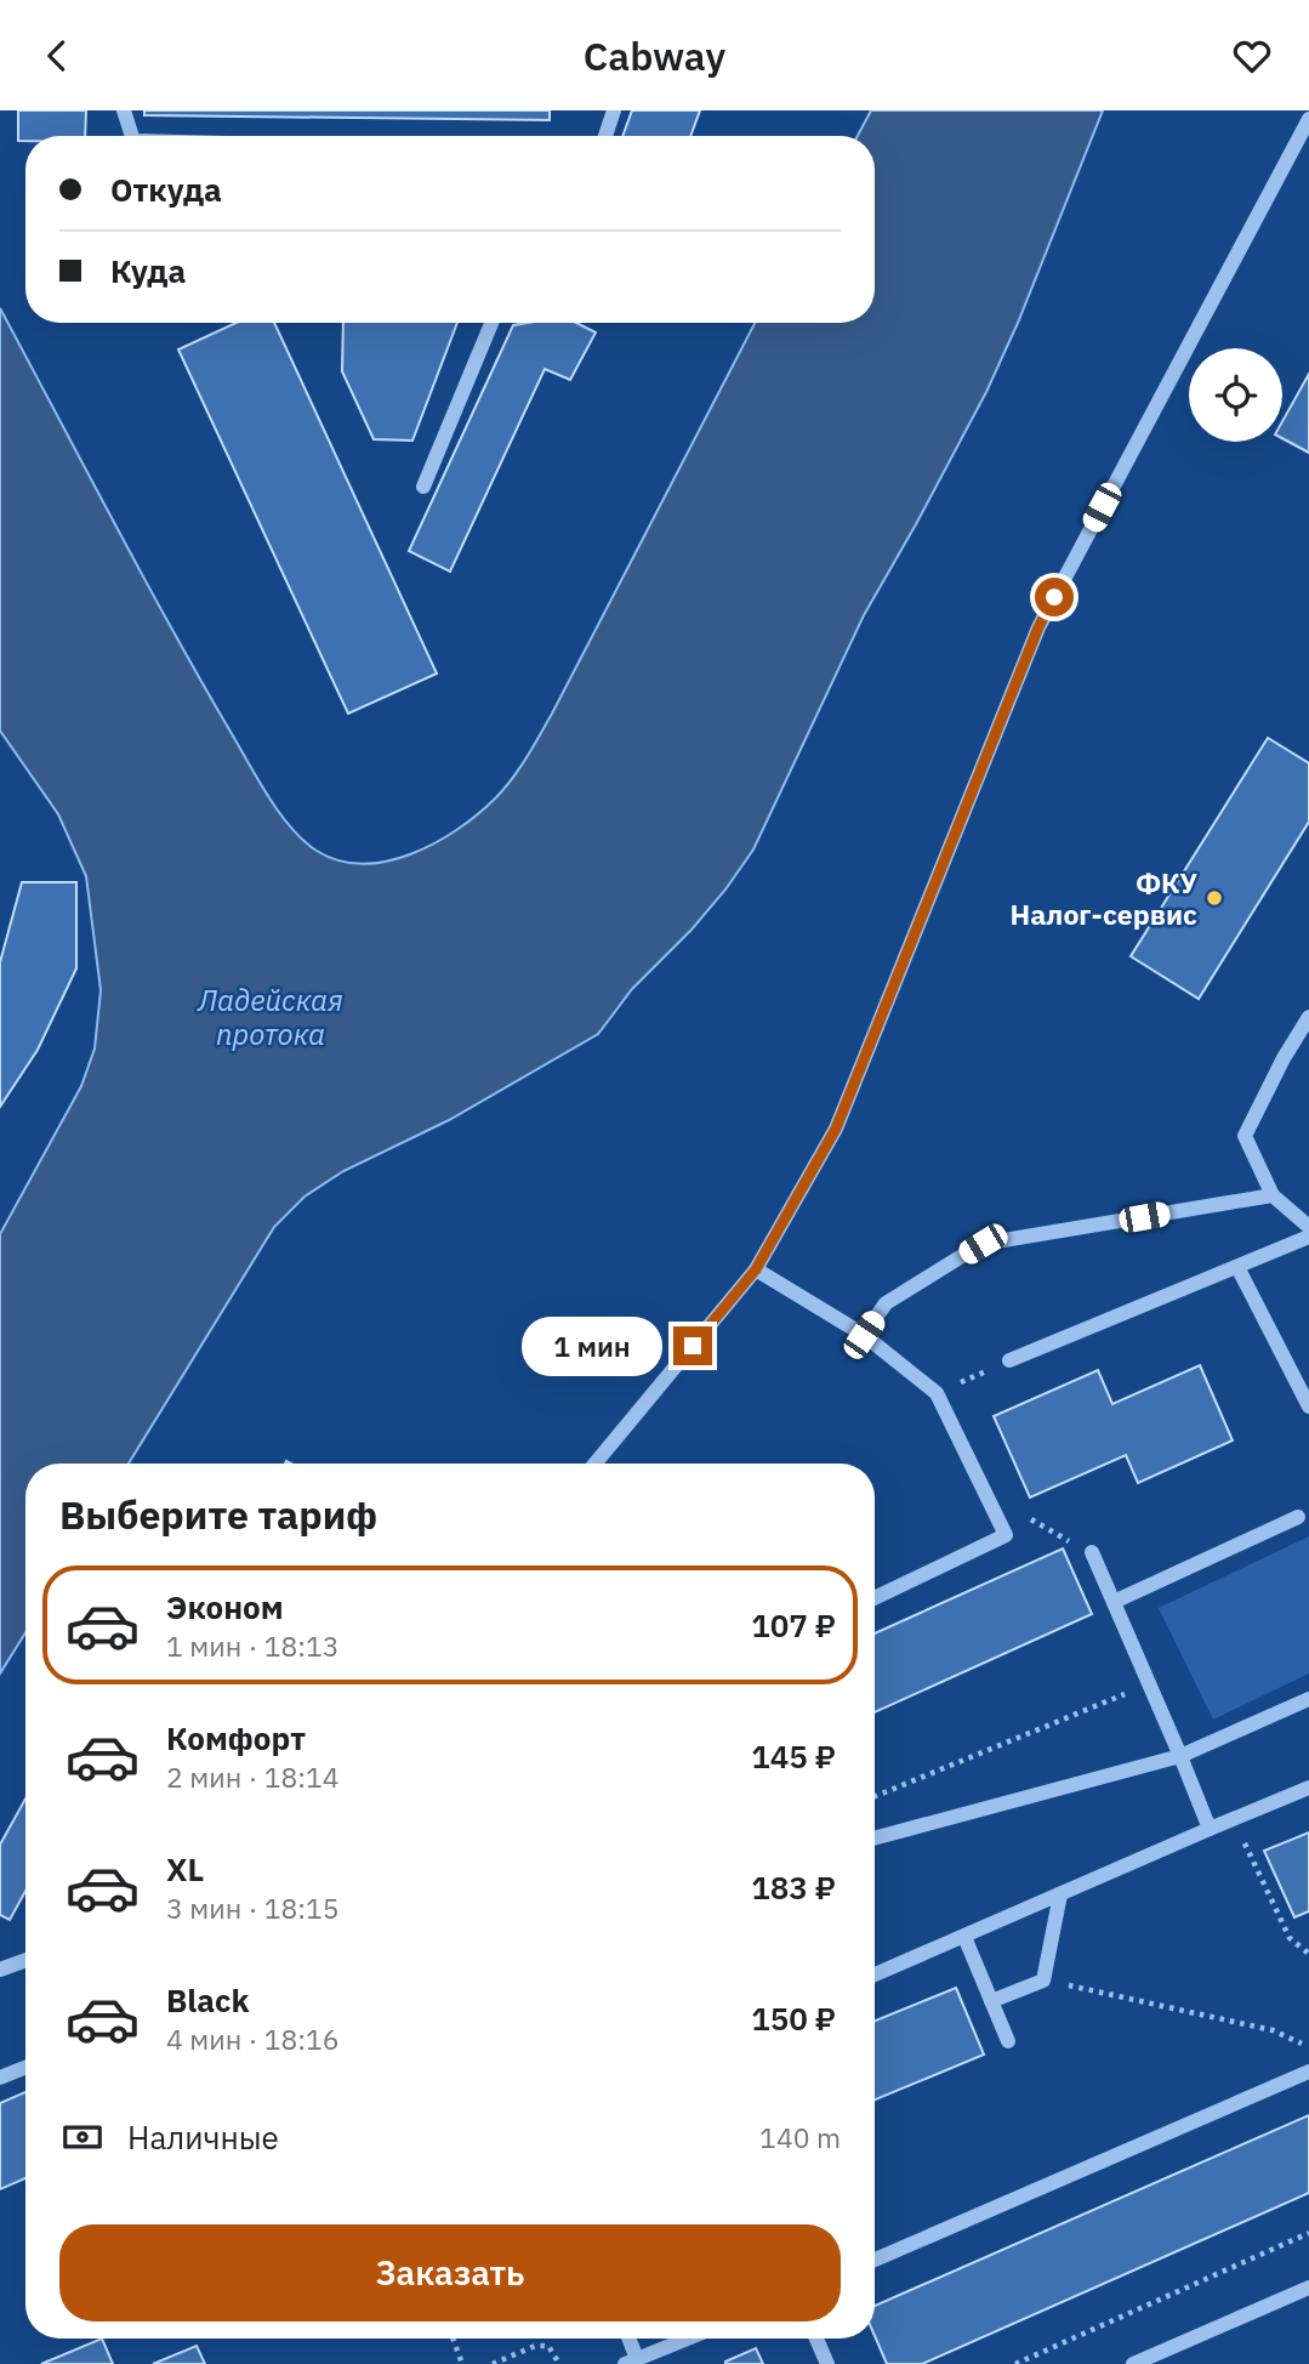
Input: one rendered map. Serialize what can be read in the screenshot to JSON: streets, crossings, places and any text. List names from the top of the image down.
{
  "water": ["Ладейская протока"],
  "places": ["ФКУ Налог-сервис"],
  "page": {
    "header": "Cabway",
    "banner": ["Откуда", "Куда"],
    "bubble": "1 мин",
    "heading": "Выберите тариф",
    "list": [
      {
        "name": "Эконом",
        "note": "1 мин · 18:13",
        "value": "107 ₽"
      },
      {
        "name": "Комфорт",
        "note": "2 мин · 18:14",
        "value": "145 ₽"
      },
      {
        "name": "XL",
        "note": "3 мин · 18:15",
        "value": "183 ₽"
      },
      {
        "name": "Black",
        "note": "4 мин · 18:16",
        "value": "150 ₽"
      }
    ],
    "pay": ["Наличные", "140 m"],
    "buttons": "Заказать"
  }
}
